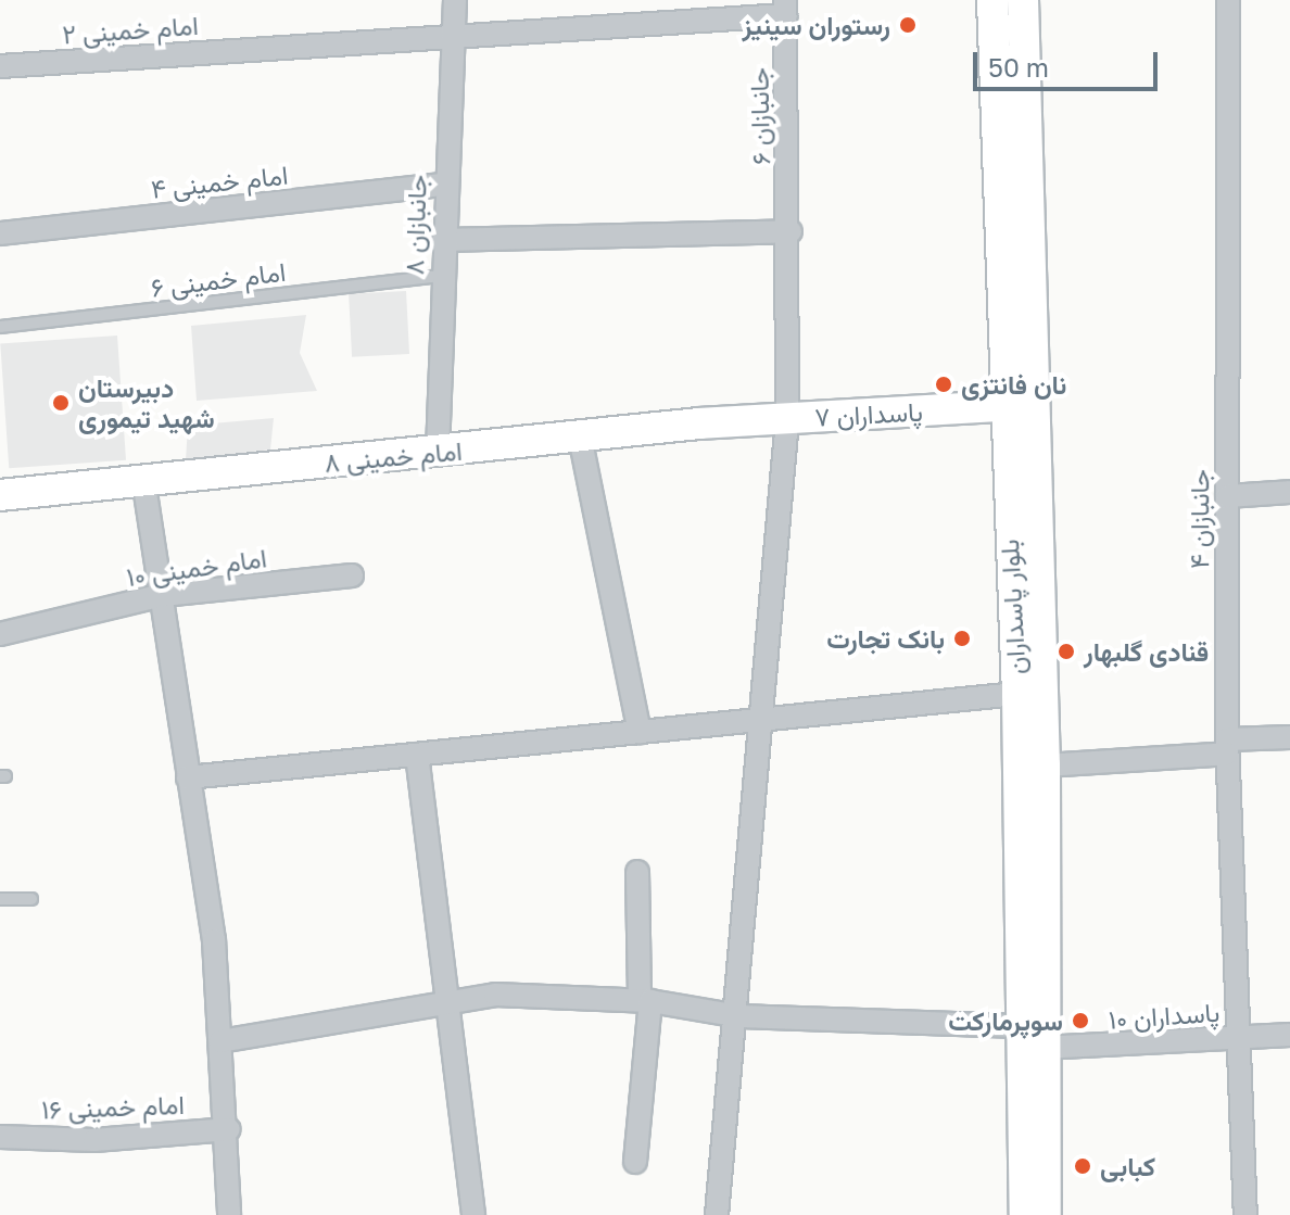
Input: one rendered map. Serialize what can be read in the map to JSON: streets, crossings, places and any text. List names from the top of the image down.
{
  "streets": {
    "main road": ["پاسداران ۷", "امام خمینی ۸", "بلوار پاسداران"],
    "street": [
      "امام خمینی ۲",
      "جانبازان ۶",
      "امام خمینی ۴",
      "جانبازان ۸",
      "جانبازان ۴",
      "امام خمینی ۱۰",
      "پاسداران ۱۰",
      "امام خمینی ۱۶"
    ],
    "lane": ["امام خمینی ۶"]
  },
  "crossings": [
    ["امام خمینی ۲", "جانبازان ۶"],
    ["امام خمینی ۲", "جانبازان ۸"],
    ["جانبازان ۶", "پاسداران ۷"],
    ["جانبازان ۶", "امام خمینی ۸"],
    ["امام خمینی ۴", "جانبازان ۸"],
    ["جانبازان ۸", "امام خمینی ۶"],
    ["جانبازان ۸", "امام خمینی ۸"],
    ["پاسداران ۷", "امام خمینی ۸"],
    ["پاسداران ۷", "بلوار پاسداران"],
    ["جانبازان ۴", "پاسداران ۱۰"],
    ["بلوار پاسداران", "پاسداران ۱۰"]
  ],
  "places": [
    "رستوران سینیز",
    "نان فانتزی",
    "دبیرستان شهید تیموری",
    "بانک تجارت",
    "قنادی گلبهار",
    "سوپرمارکت",
    "کبابی"
  ],
  "scale_bar": "50 m"
}
